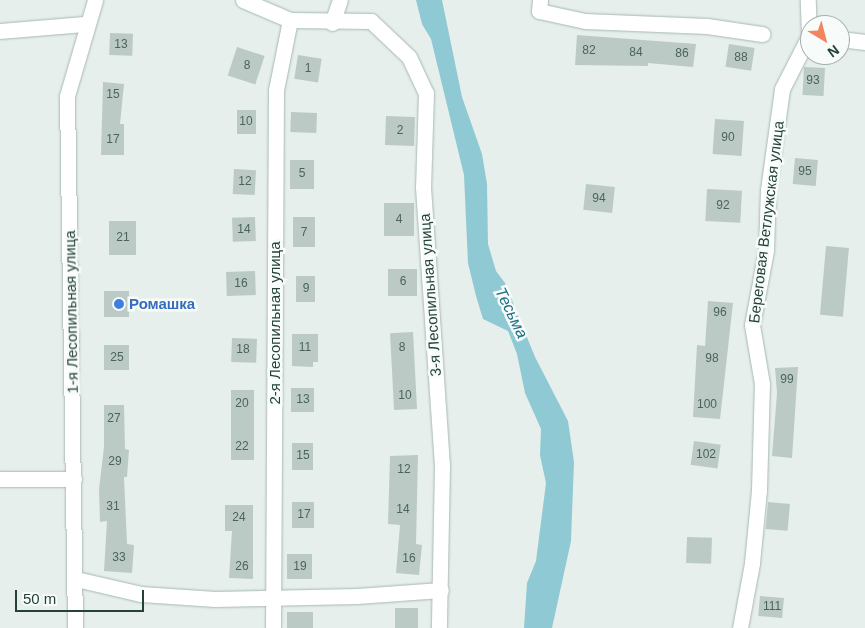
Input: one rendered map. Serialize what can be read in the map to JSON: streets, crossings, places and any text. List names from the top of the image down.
{
  "streets": {
    "street": [
      "Береговая Ветлужская улица",
      "3-я Лесопильная улица",
      "1-я Лесопильная улица",
      "2-я Лесопильная улица"
    ]
  },
  "crossings": [
    ["3-я Лесопильная улица", "2-я Лесопильная улица"]
  ],
  "water": ["Тесьма"],
  "places": ["Ромашка"],
  "house_numbers": [
    "13",
    "82",
    "84",
    "86",
    "88",
    "8",
    "1",
    "93",
    "15",
    "10",
    "2",
    "90",
    "17",
    "95",
    "5",
    "12",
    "94",
    "92",
    "4",
    "14",
    "7",
    "21",
    "6",
    "16",
    "9",
    "96",
    "11",
    "8",
    "18",
    "25",
    "98",
    "99",
    "10",
    "13",
    "20",
    "100",
    "27",
    "22",
    "102",
    "15",
    "29",
    "12",
    "31",
    "14",
    "17",
    "24",
    "33",
    "16",
    "26",
    "19",
    "111"
  ],
  "scale_bar": "50 m",
  "north": "bottom right"
}
